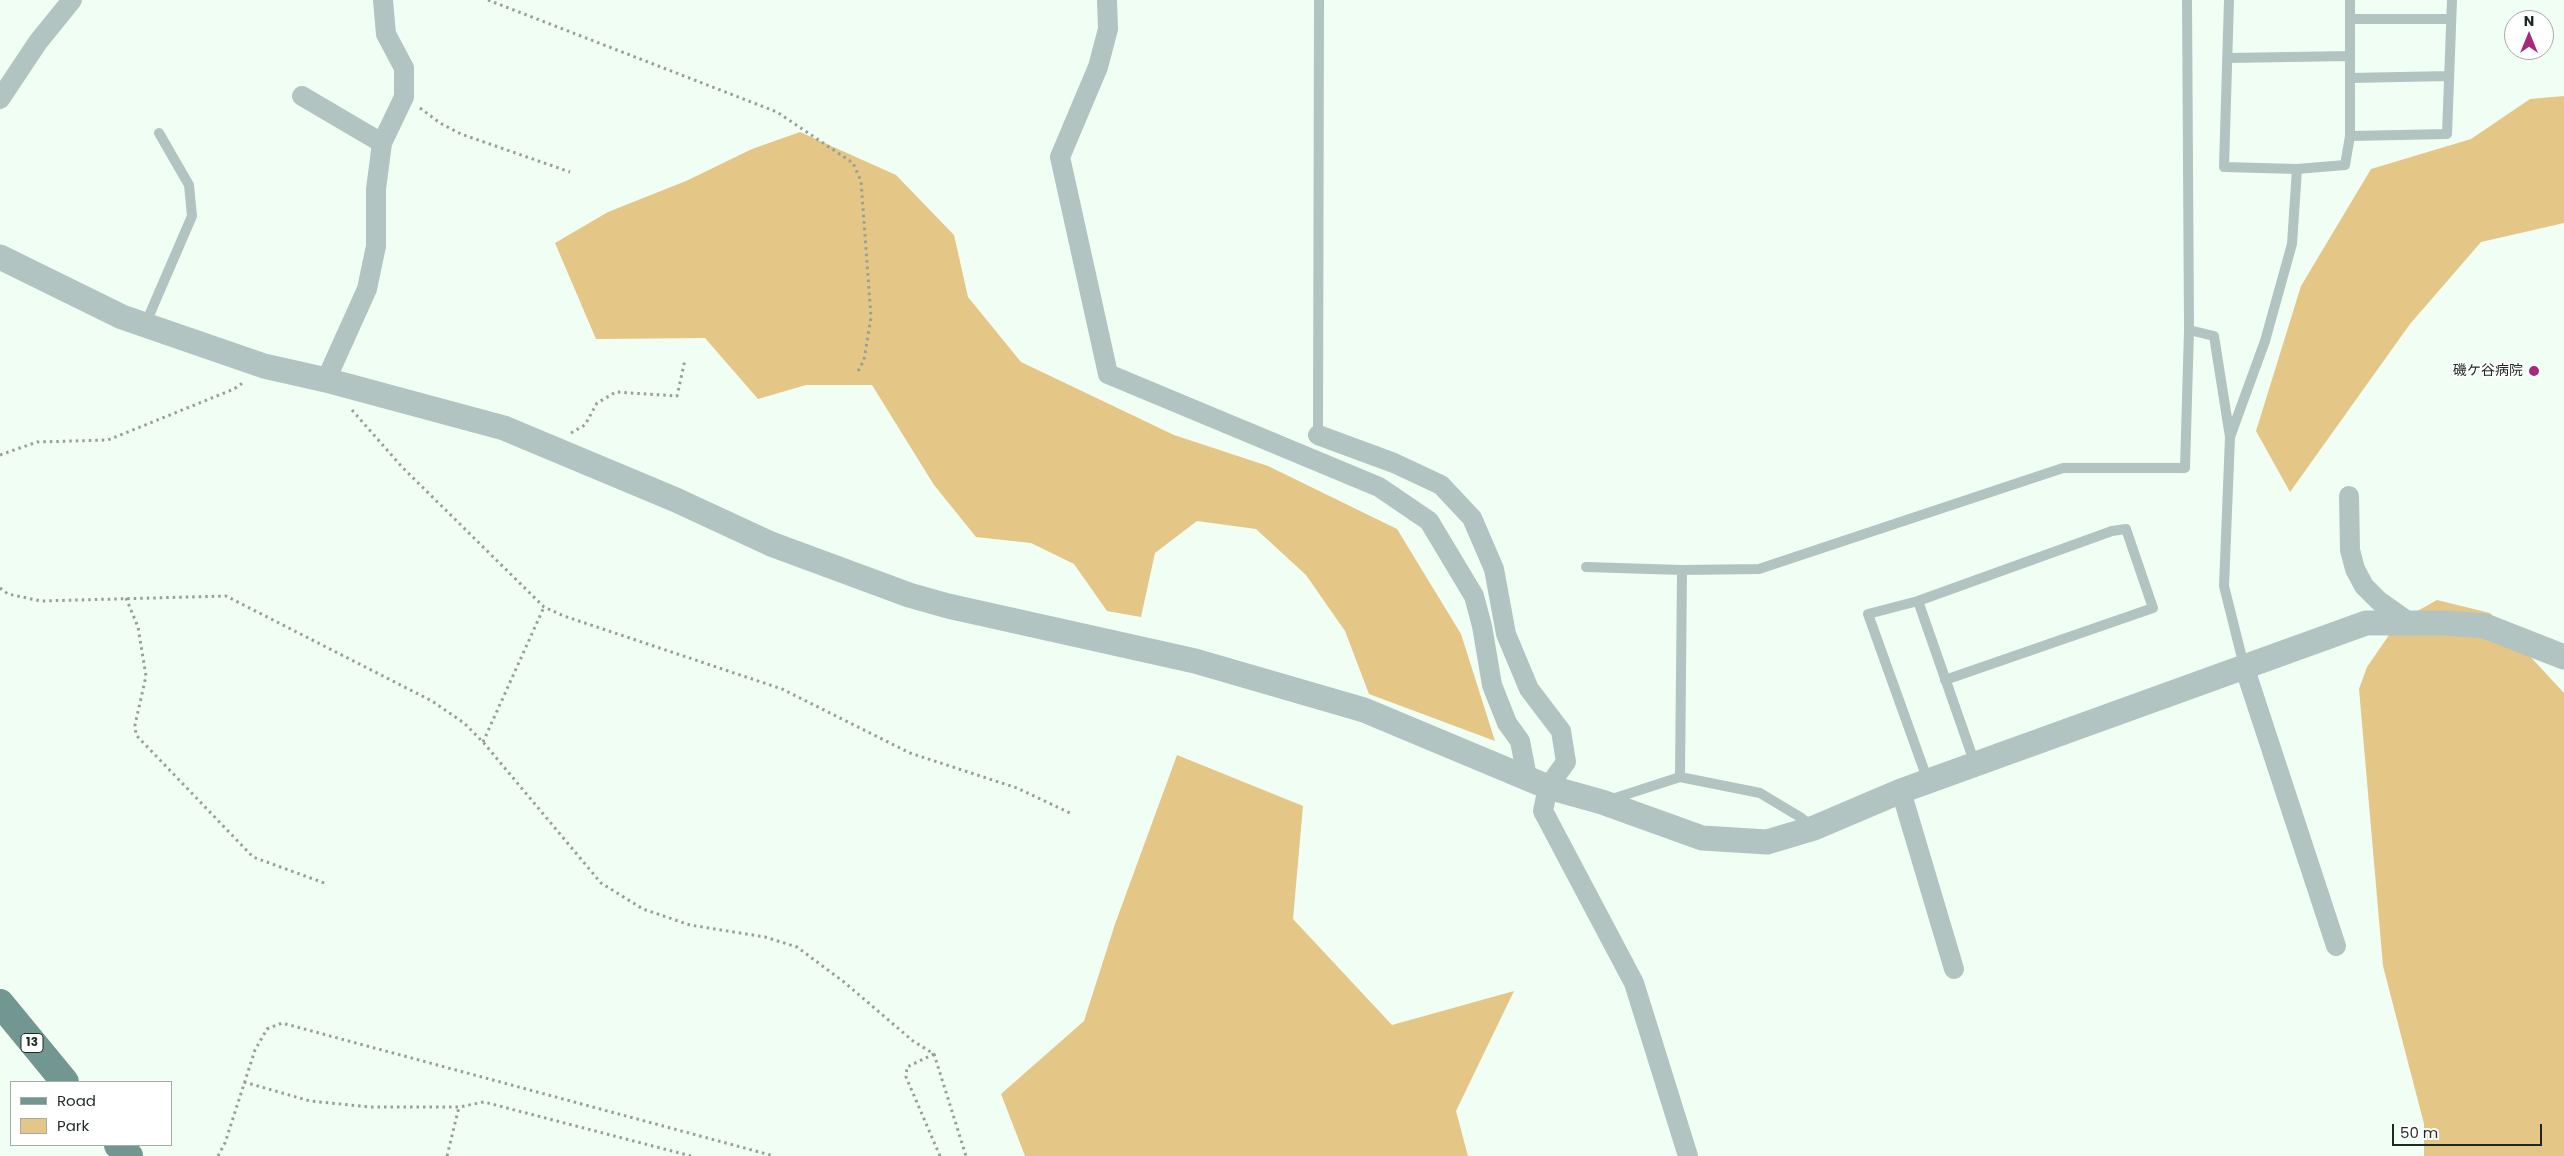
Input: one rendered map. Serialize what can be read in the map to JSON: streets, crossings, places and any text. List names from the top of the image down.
{
  "streets": {
    "main road": ["13"]
  },
  "places": ["磯ケ谷病院"],
  "legend": ["Road", "Park"],
  "scale_bar": "50 m",
  "north": "top"
}
